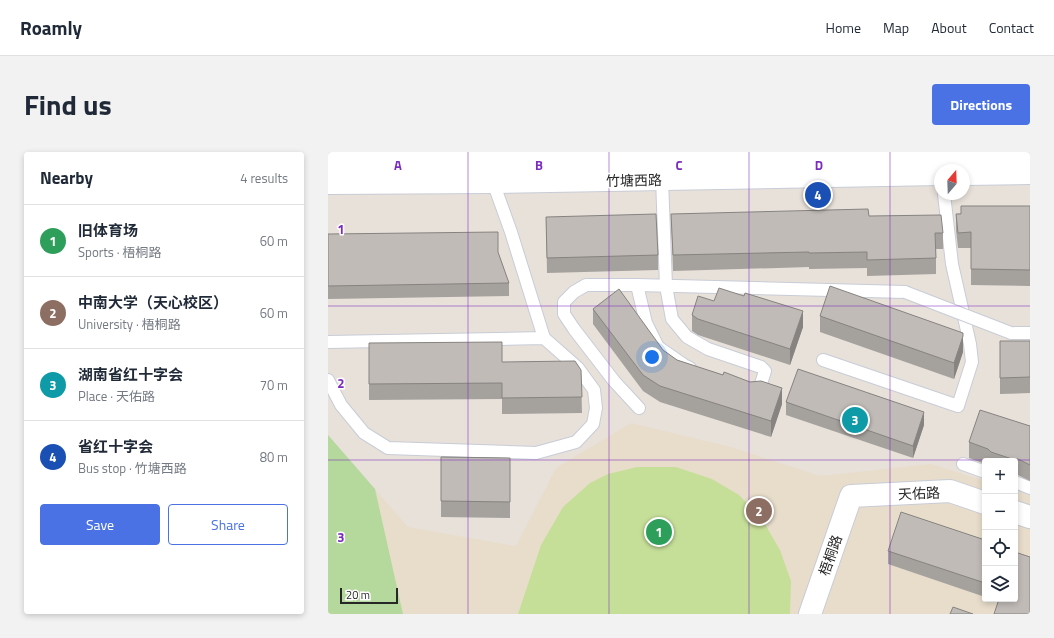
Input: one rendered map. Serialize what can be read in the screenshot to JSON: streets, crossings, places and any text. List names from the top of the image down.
{
  "streets": {
    "main road": ["竹塘西路", "天佑路", "梧桐路"]
  },
  "crossings": [
    ["天佑路", "梧桐路"]
  ],
  "scale_bar": "20 m",
  "north": "top",
  "page": {
    "header": "Roamly",
    "nav": [
      "Home",
      "Map",
      "About",
      "Contact"
    ],
    "title": "Find us",
    "buttons": [
      "Directions",
      ["Save", "Share"]
    ],
    "heading": ["Nearby", "4 results"],
    "pins": [
      "4",
      "3",
      "2",
      "1"
    ],
    "list": [
      {
        "mark": "1",
        "name": "旧体育场",
        "note": "Sports · 梧桐路",
        "value": "60 m"
      },
      {
        "mark": "2",
        "name": "中南大学（天心校区）",
        "note": "University · 梧桐路",
        "value": "60 m"
      },
      {
        "mark": "3",
        "name": "湖南省红十字会",
        "note": "Place · 天佑路",
        "value": "70 m"
      },
      {
        "mark": "4",
        "name": "省红十字会",
        "note": "Bus stop · 竹塘西路",
        "value": "80 m"
      }
    ],
    "map_buttons": ["+", "−"],
    "scale": "20 m"
  },
  "grid": {
    "columns": [
      "A",
      "B",
      "C",
      "D"
    ],
    "rows": ["1", "2", "3"]
  }
}
